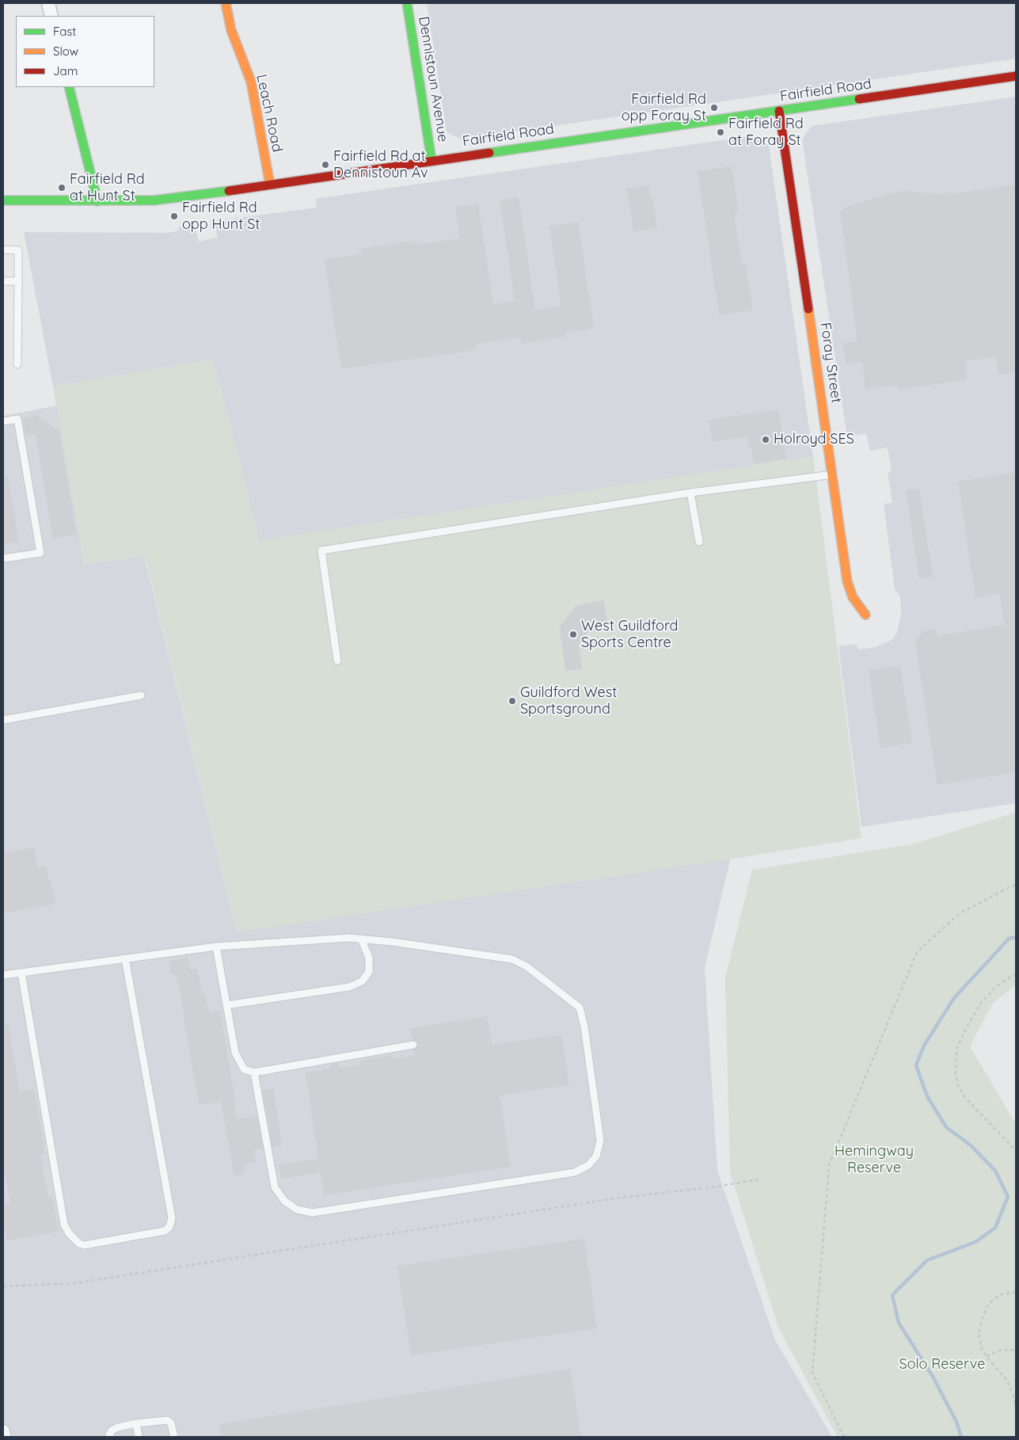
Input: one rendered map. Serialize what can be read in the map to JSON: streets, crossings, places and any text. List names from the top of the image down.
{
  "streets": {
    "main road": [
      "Dennistoun Avenue",
      "Fairfield Road",
      "Leach Road",
      "Foray Street"
    ]
  },
  "crossings": [
    ["Dennistoun Avenue", "Fairfield Road"],
    ["Fairfield Road", "Leach Road"],
    ["Fairfield Road", "Foray Street"]
  ],
  "parks": ["Hemingway Reserve", "Solo Reserve"],
  "places": [
    "Fairfield Rd opp Foray St",
    "Fairfield Rd at Foray St",
    "Fairfield Rd at Dennistoun Av",
    "Fairfield Rd at Hunt St",
    "Fairfield Rd opp Hunt St",
    "Holroyd SES",
    "West Guildford Sports Centre",
    "Guildford West Sportsground"
  ],
  "legend": ["Fast", "Slow", "Jam"]
}
